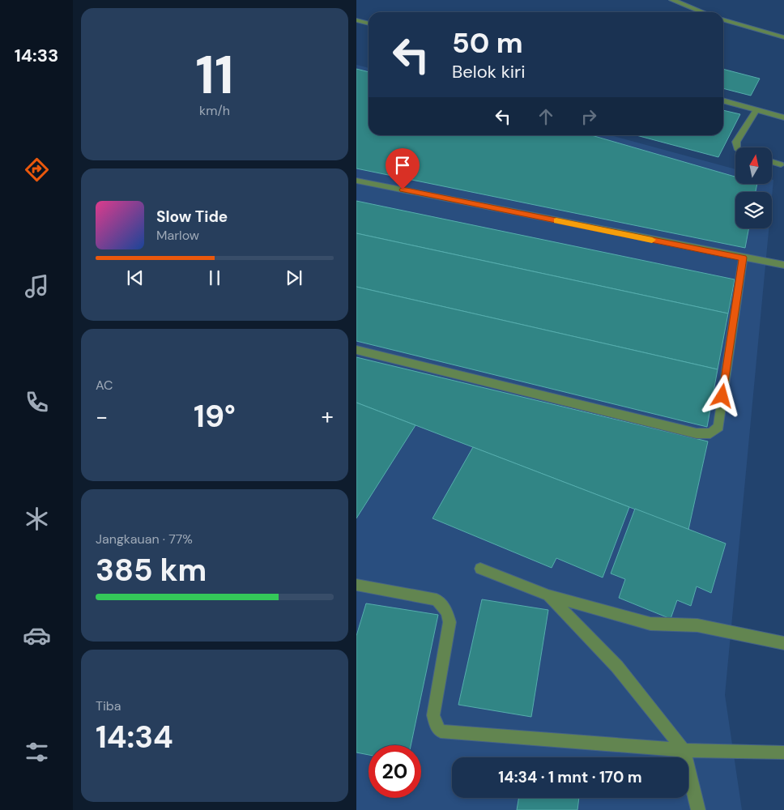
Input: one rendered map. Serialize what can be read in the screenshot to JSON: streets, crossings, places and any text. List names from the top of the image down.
{
  "north": "top",
  "page": {
    "tabs": "14:33",
    "tile": [
      ["11", "km/h"],
      "AC",
      ["Jangkauan · 77%", "385 km"],
      ["Tiba", "14:34"]
    ],
    "turn": ["50 m", "Belok kiri"],
    "song": ["Slow Tide", "Marlow"],
    "heat": ["−", "19°", "+"],
    "limit": "20",
    "trip": "14:34 · 1 mnt · 170 m"
  }
}
